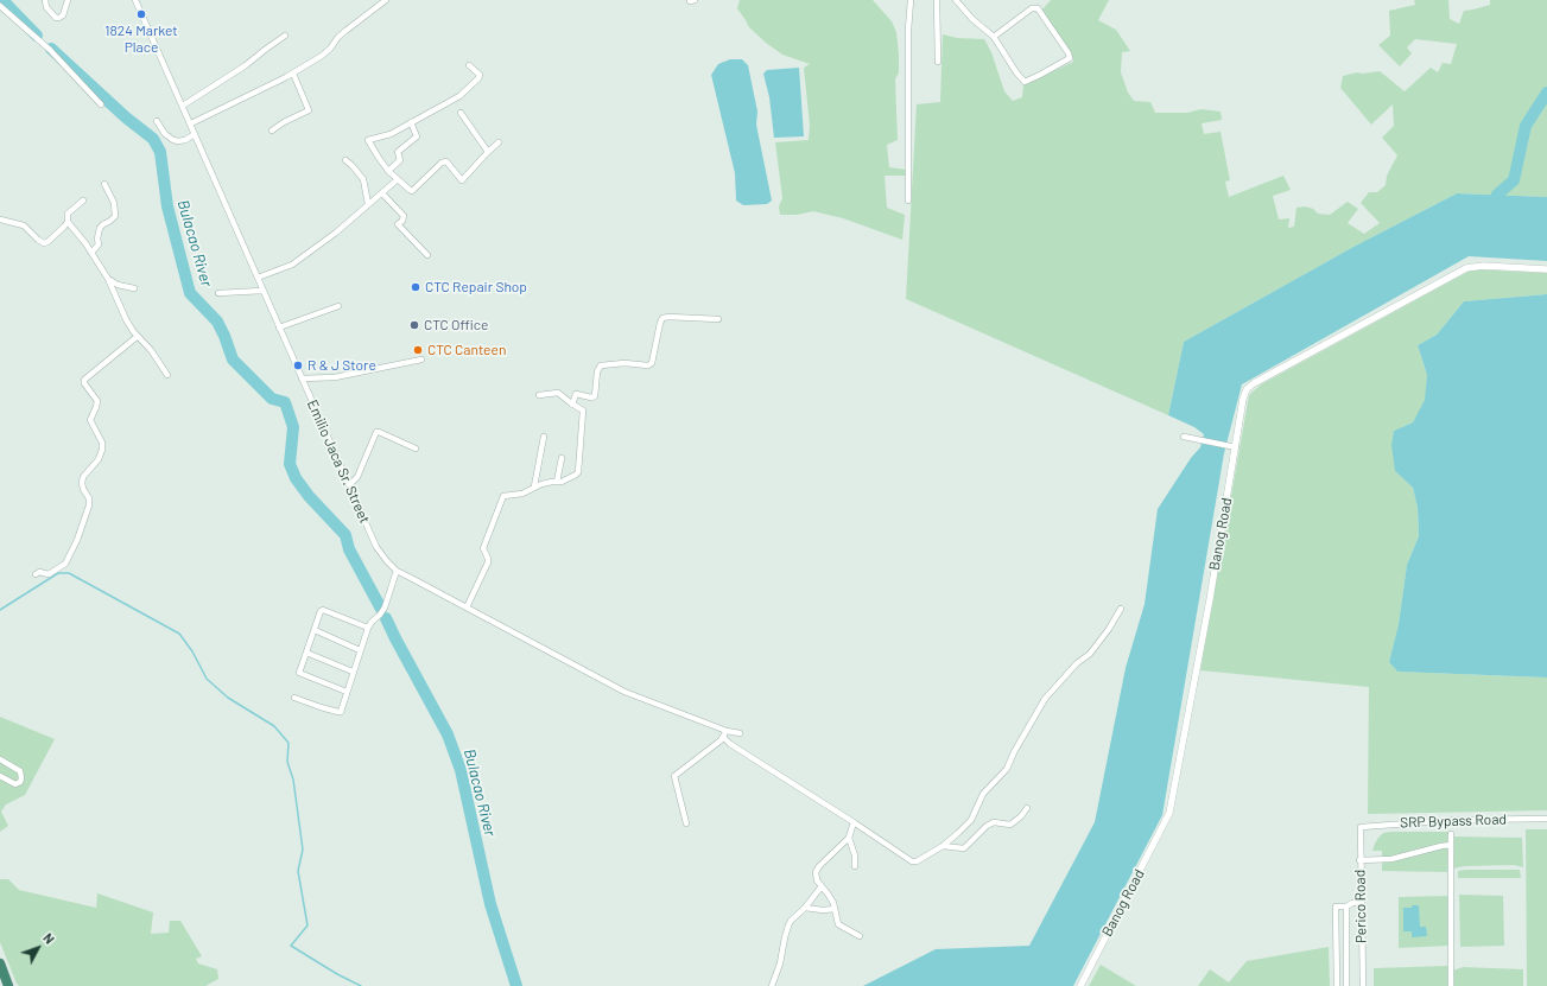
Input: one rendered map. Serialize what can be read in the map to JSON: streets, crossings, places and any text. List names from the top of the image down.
{
  "streets": {
    "street": [
      "Emilio Jaca Sr. Street",
      "Banog Road",
      "SRP Bypass Road",
      "Perico Road"
    ]
  },
  "crossings": [
    ["SRP Bypass Road", "Perico Road"]
  ],
  "water": ["Bulacao River"],
  "places": [
    "1824 Market Place",
    "CTC Repair Shop",
    "CTC Office",
    "CTC Canteen",
    "R & J Store"
  ],
  "north": "top right"
}
